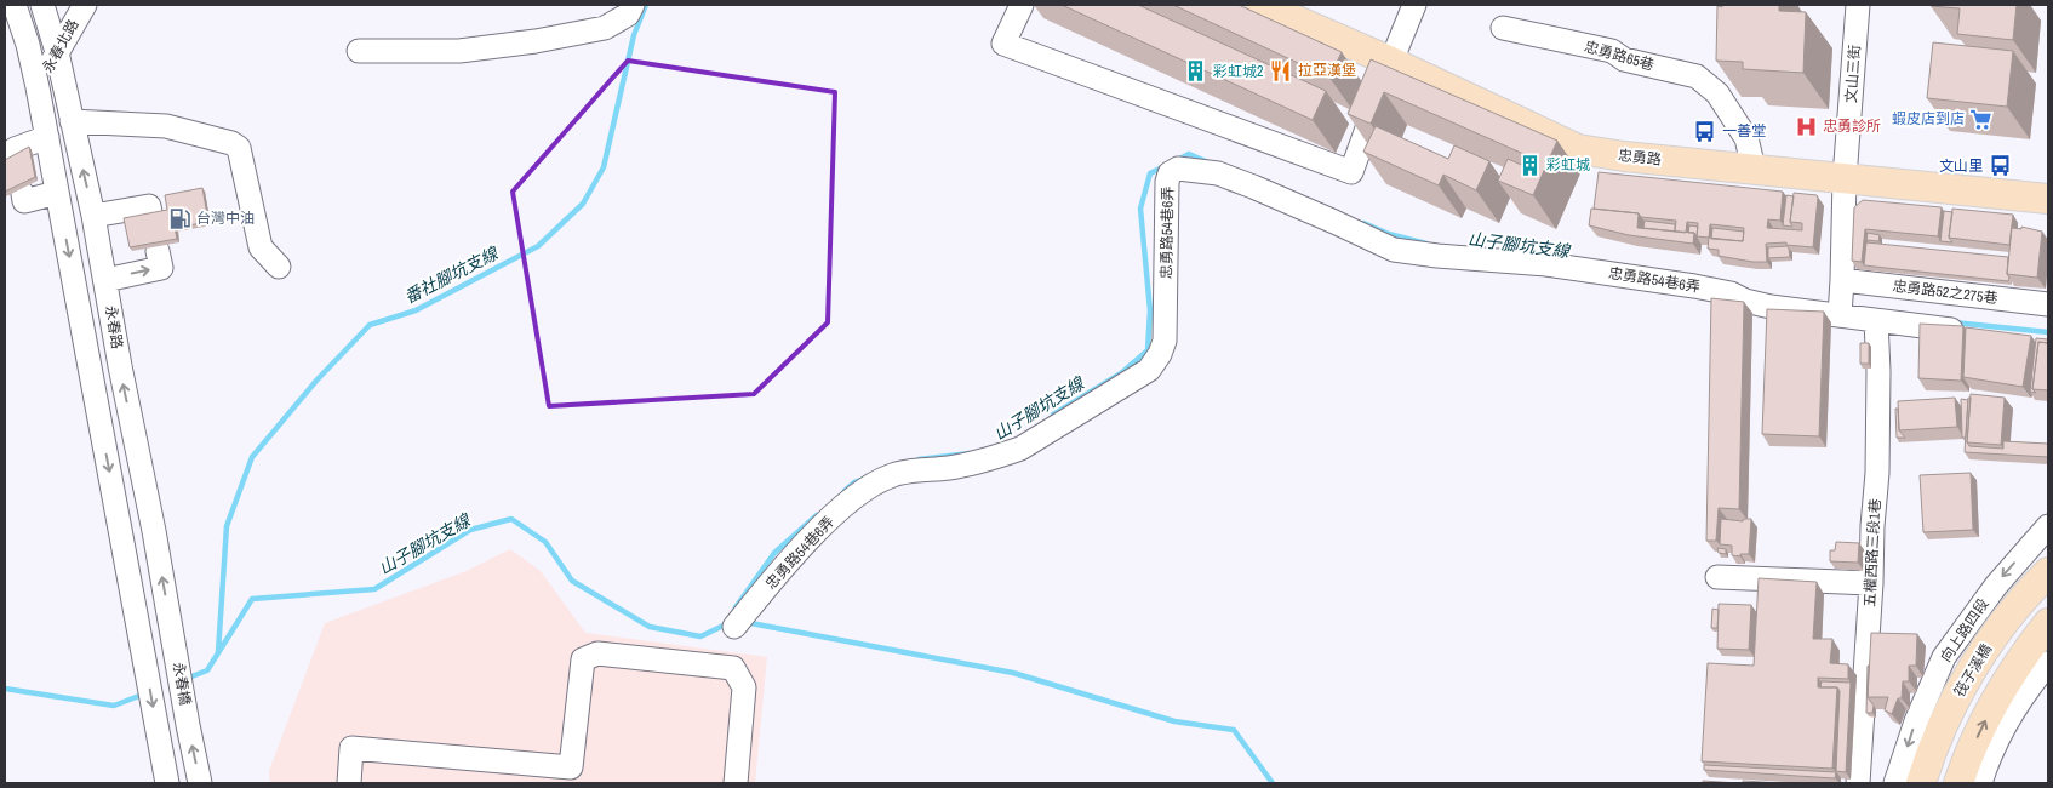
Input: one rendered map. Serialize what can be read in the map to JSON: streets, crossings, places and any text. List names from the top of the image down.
{
  "streets": {
    "main road": ["忠勇路", "筏子溪橋"],
    "street": [
      "永春北路",
      "忠勇路65巷",
      "文山三街",
      "忠勇路54巷6弄",
      "忠勇路52之275巷",
      "永春路",
      "五權西路三段1巷",
      "向上路四段",
      "永春橋"
    ]
  },
  "crossings": [
    ["永春北路", "永春路"],
    ["忠勇路65巷", "忠勇路"],
    ["文山三街", "忠勇路"],
    ["永春路", "永春橋"]
  ],
  "one_way": ["永春橋"],
  "water": ["山子腳坑支線", "番社腳坑支線"],
  "places": {
    "restaurant": ["拉亞漢堡"],
    "building": ["彩虹城2", "彩虹城"],
    "supermarket": ["蝦皮店到店"],
    "hospital": ["忠勇診所"],
    "bus stop": ["一善堂", "文山里"],
    "fuel station": ["台灣中油"]
  }
}
